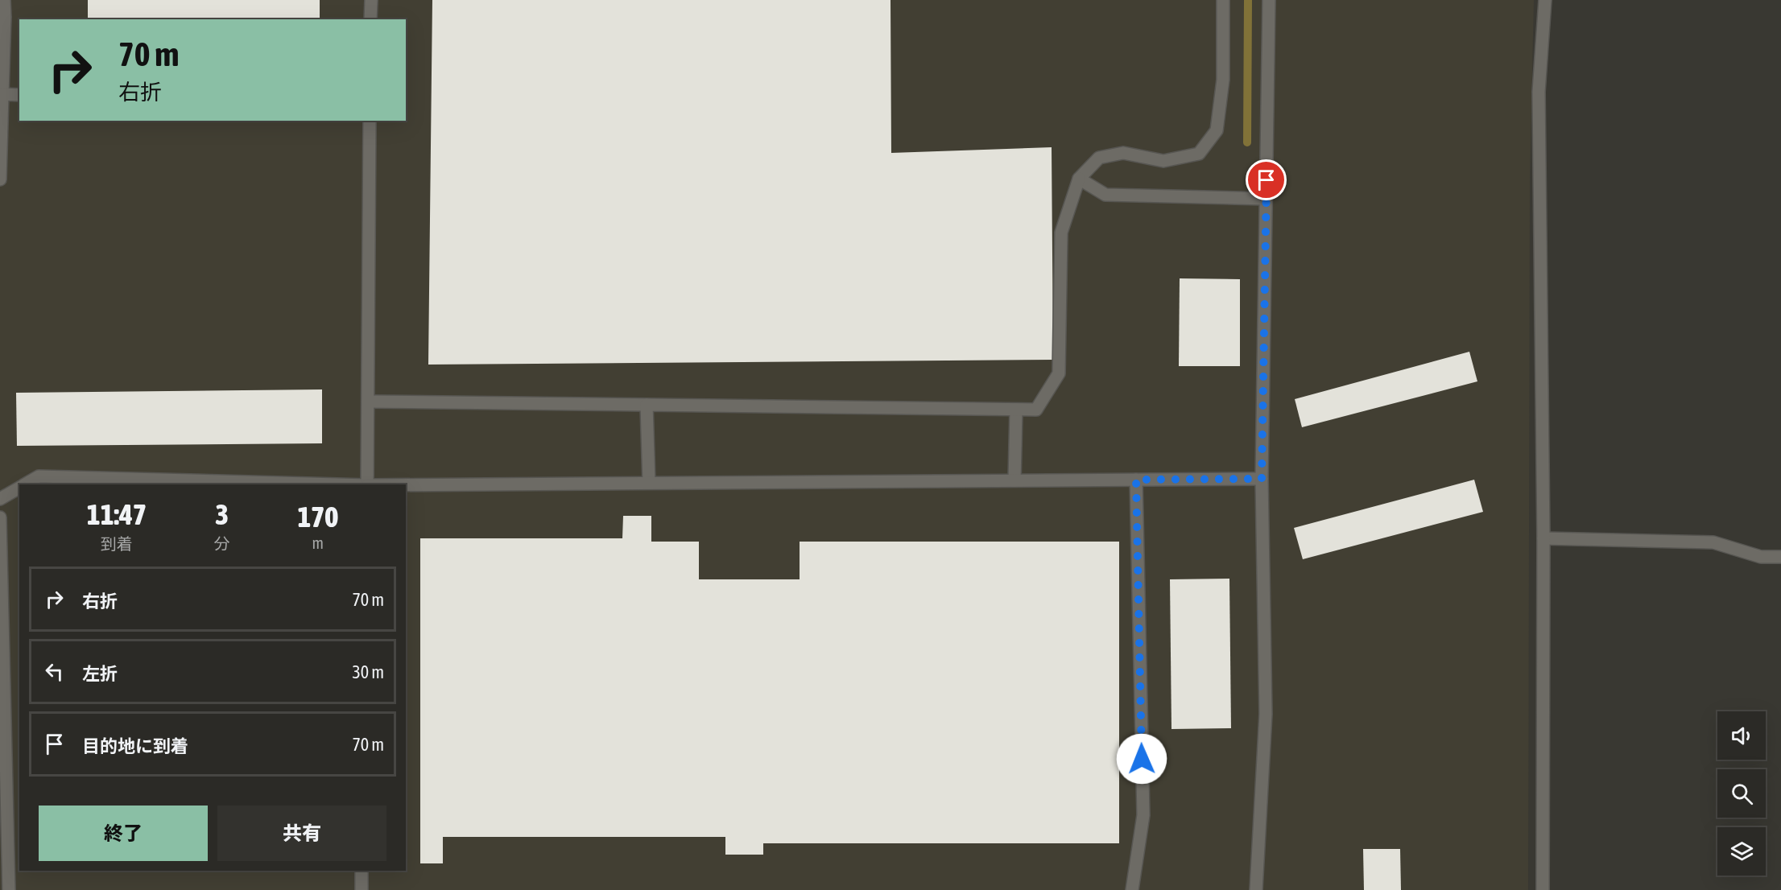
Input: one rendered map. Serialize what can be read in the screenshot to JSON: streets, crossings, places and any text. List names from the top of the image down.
{
  "page": {
    "turn": ["70 m", "右折"],
    "eta": [
      "11:47",
      "到着",
      "3",
      "分",
      "170",
      "m"
    ],
    "list": [
      {
        "name": "右折",
        "value": "70 m"
      },
      {
        "name": "左折",
        "value": "30 m"
      },
      {
        "name": "目的地に到着",
        "value": "70 m"
      }
    ],
    "buttons": ["終了", "共有"]
  }
}
